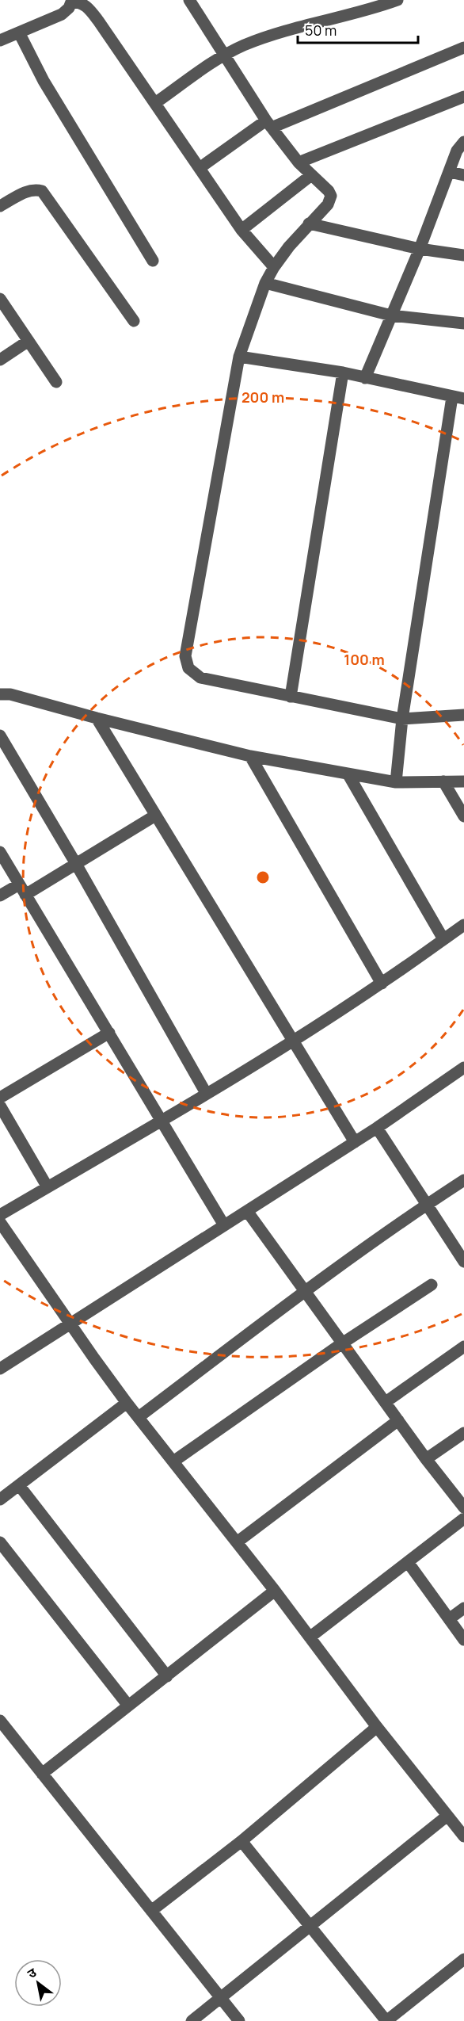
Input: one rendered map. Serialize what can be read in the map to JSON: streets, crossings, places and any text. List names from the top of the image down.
{
  "scale_bar": "50 m",
  "north": "top left",
  "rings": ["200 m", "100 m"]
}
